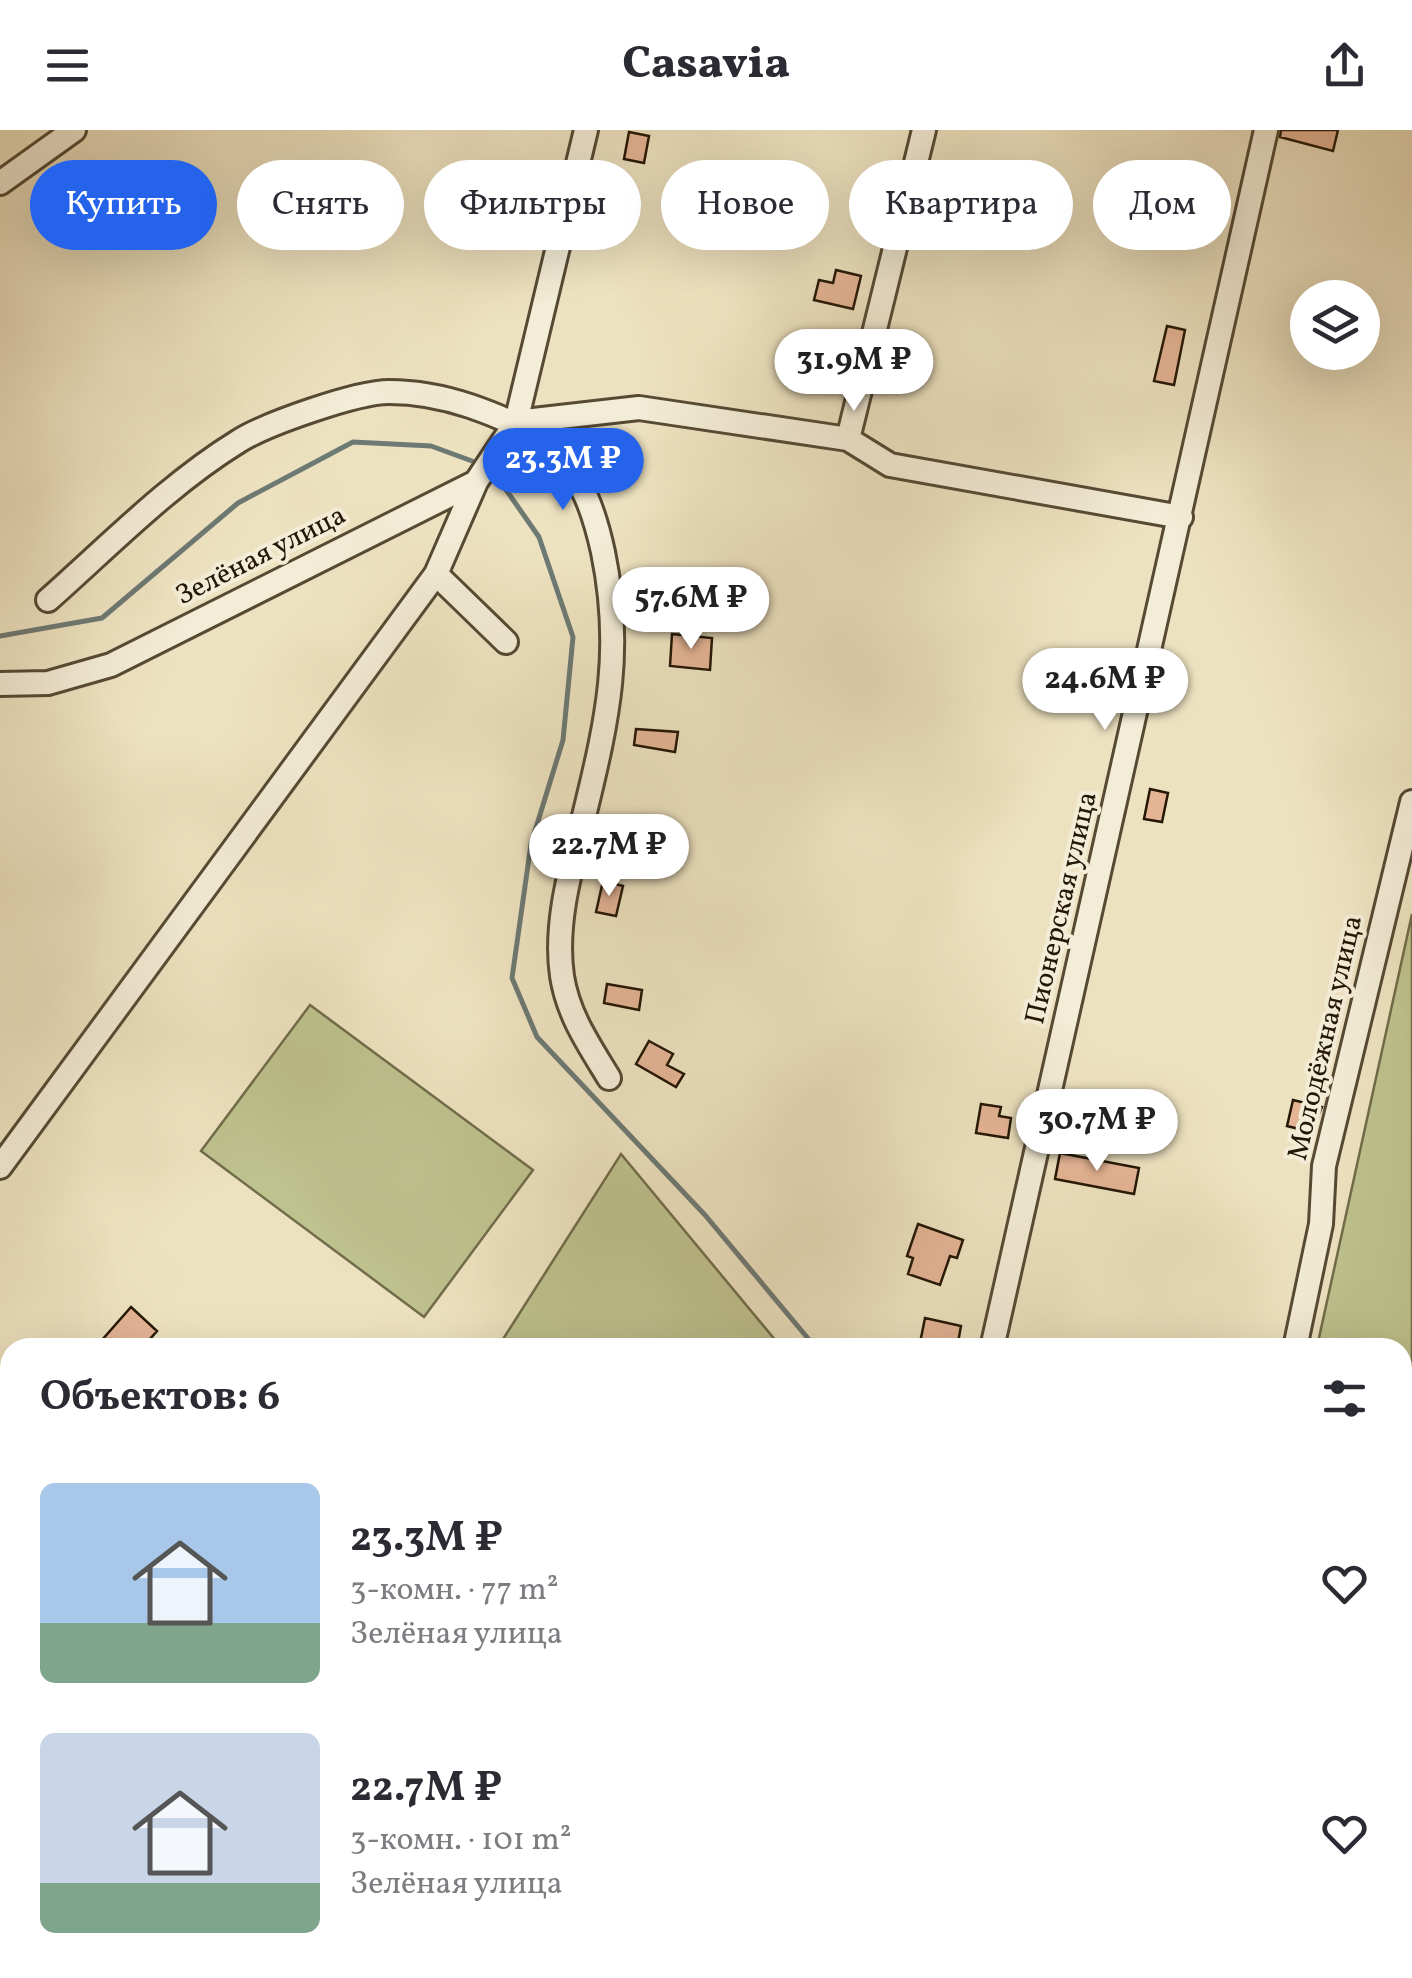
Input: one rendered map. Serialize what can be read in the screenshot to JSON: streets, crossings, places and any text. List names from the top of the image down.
{
  "streets": {
    "street": ["Зелёная улица", "Пионерская улица", "Молодёжная улица"]
  },
  "page": {
    "header": "Casavia",
    "chip": [
      "Купить",
      "Снять",
      "Фильтры",
      "Новое",
      "Квартира",
      "Дом"
    ],
    "price": [
      "31.9M ₽",
      "23.3M ₽",
      "57.6M ₽",
      "24.6M ₽",
      "22.7M ₽",
      "30.7M ₽"
    ],
    "heading": "Объектов: 6",
    "list": [
      {
        "name": "23.3M ₽",
        "note": "3-комн. · 77 m² · Зелёная улица"
      },
      {
        "name": "22.7M ₽",
        "note": "3-комн. · 101 m² · Зелёная улица"
      }
    ]
  }
}
